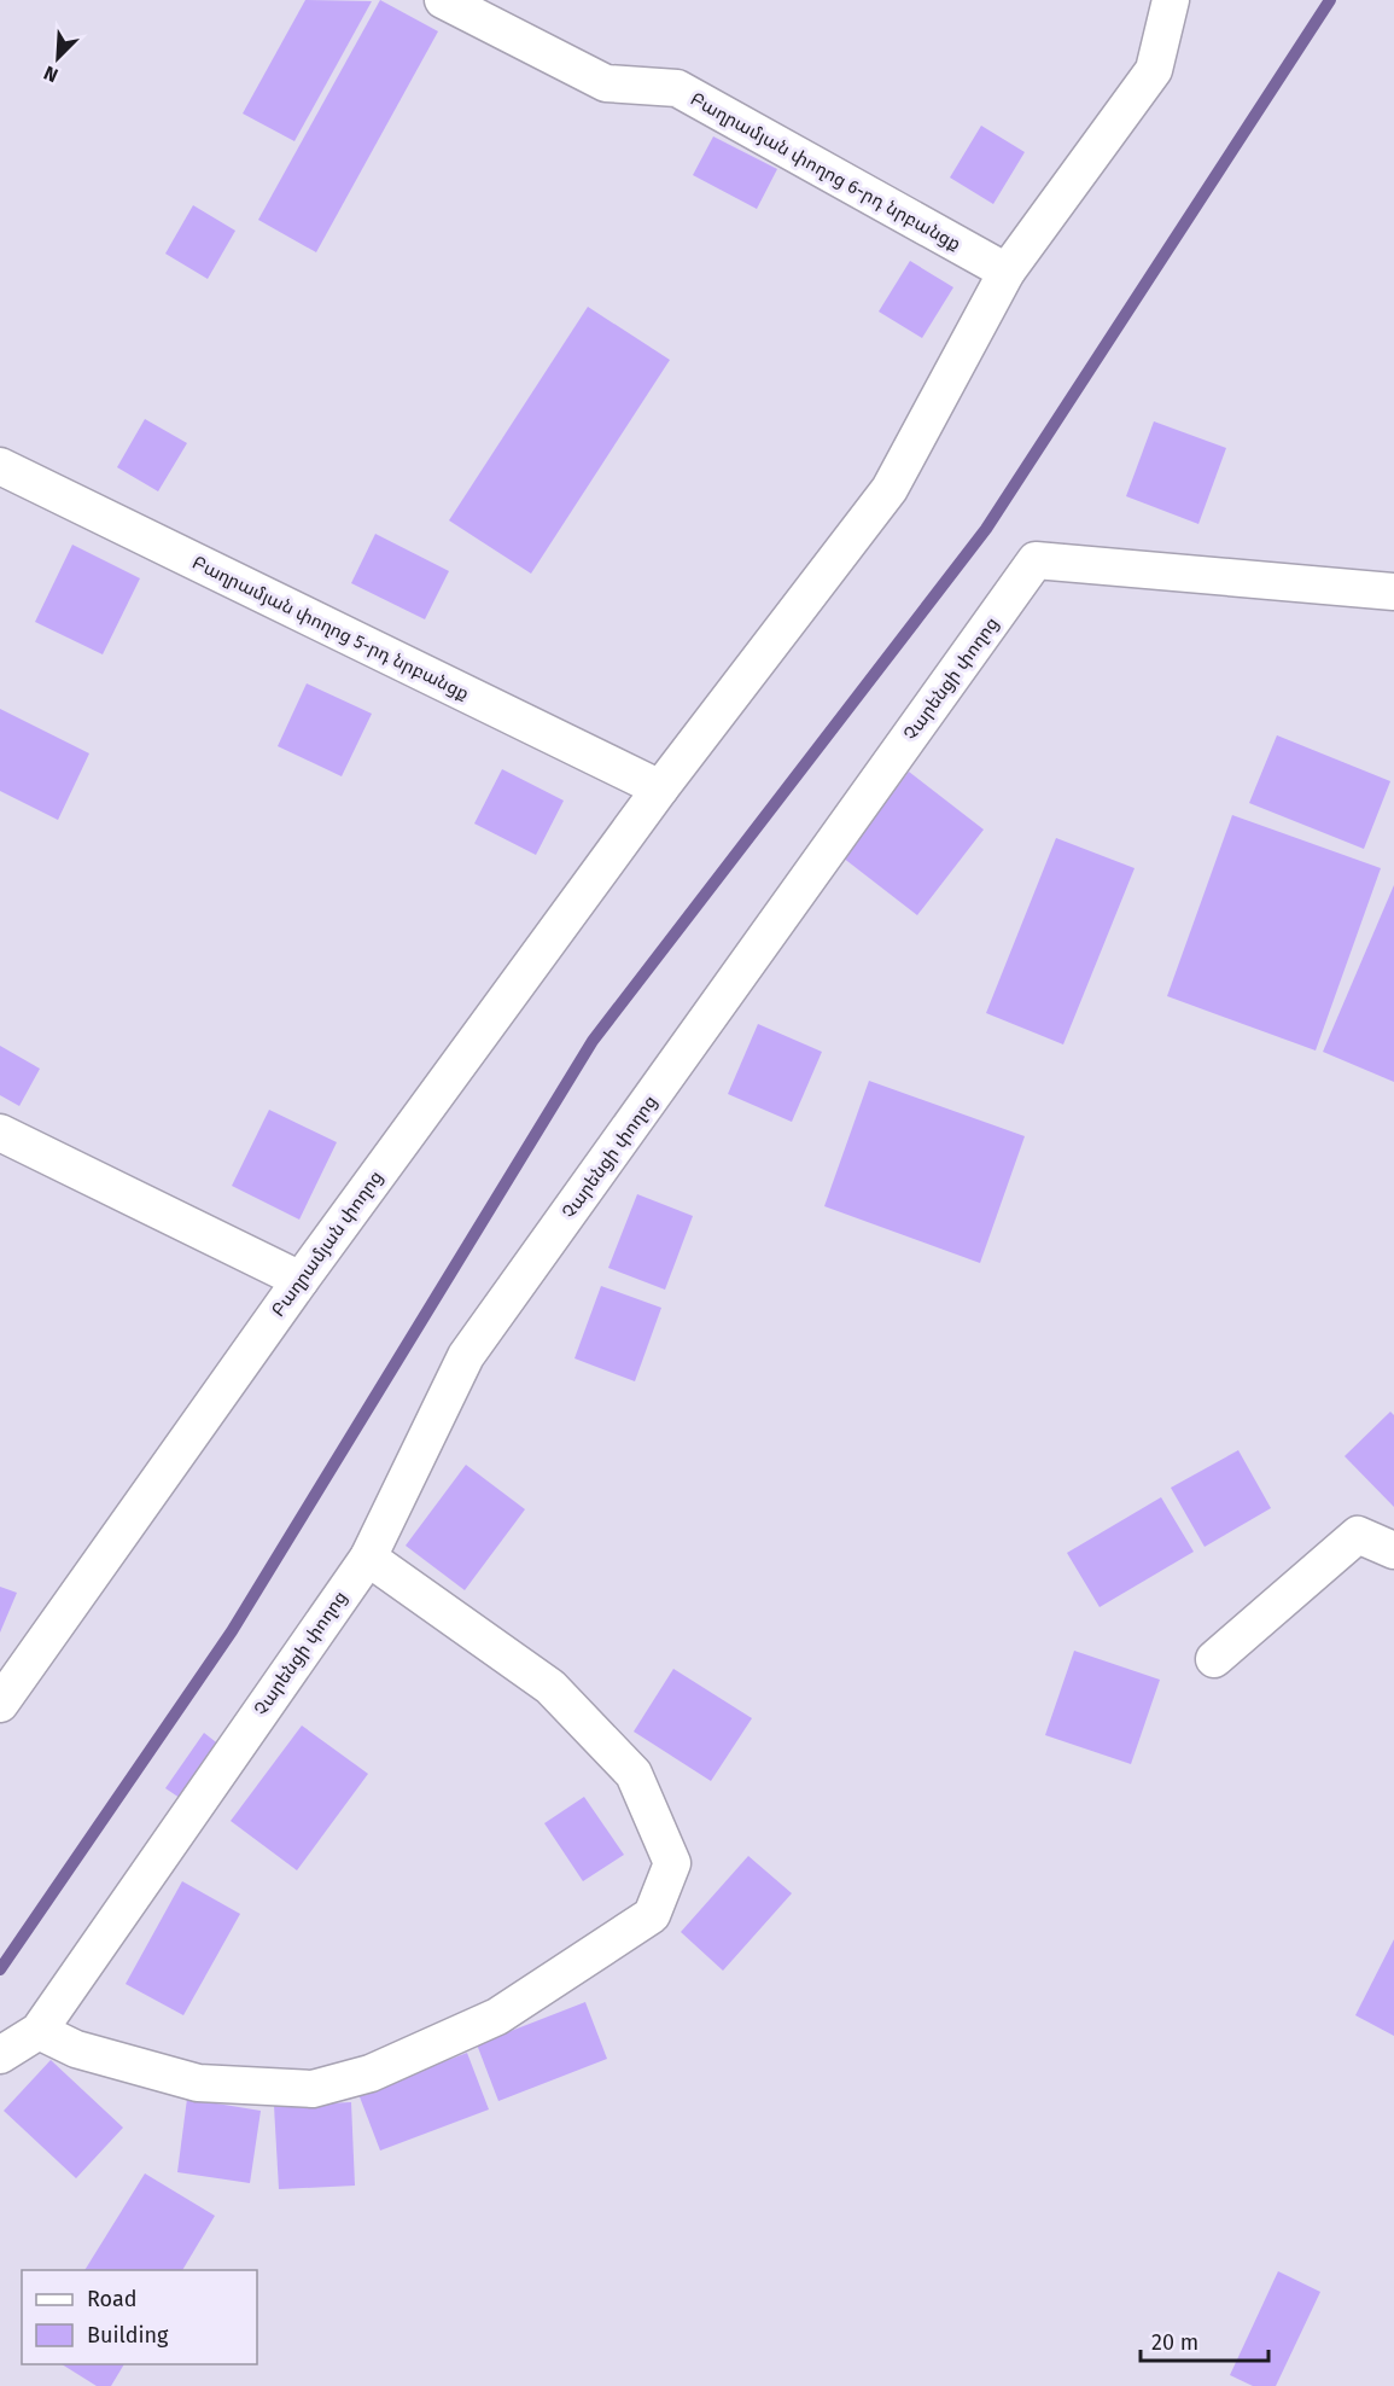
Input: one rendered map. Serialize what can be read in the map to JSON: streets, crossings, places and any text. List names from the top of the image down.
{
  "streets": {
    "street": [
      "Բաղրամյան փողոց 6-րդ նրբանցք",
      "Բաղրամյան փողոց 5-րդ նրբանցք",
      "Չարենցի փողոց",
      "Բաղրամյան փողոց"
    ]
  },
  "crossings": [
    ["Բաղրամյան փողոց 6-րդ նրբանցք", "Բաղրամյան փողոց"],
    ["Բաղրամյան փողոց 5-րդ նրբանցք", "Բաղրամյան փողոց"]
  ],
  "legend": ["Road", "Building"],
  "scale_bar": "20 m",
  "north": "bottom left"
}
